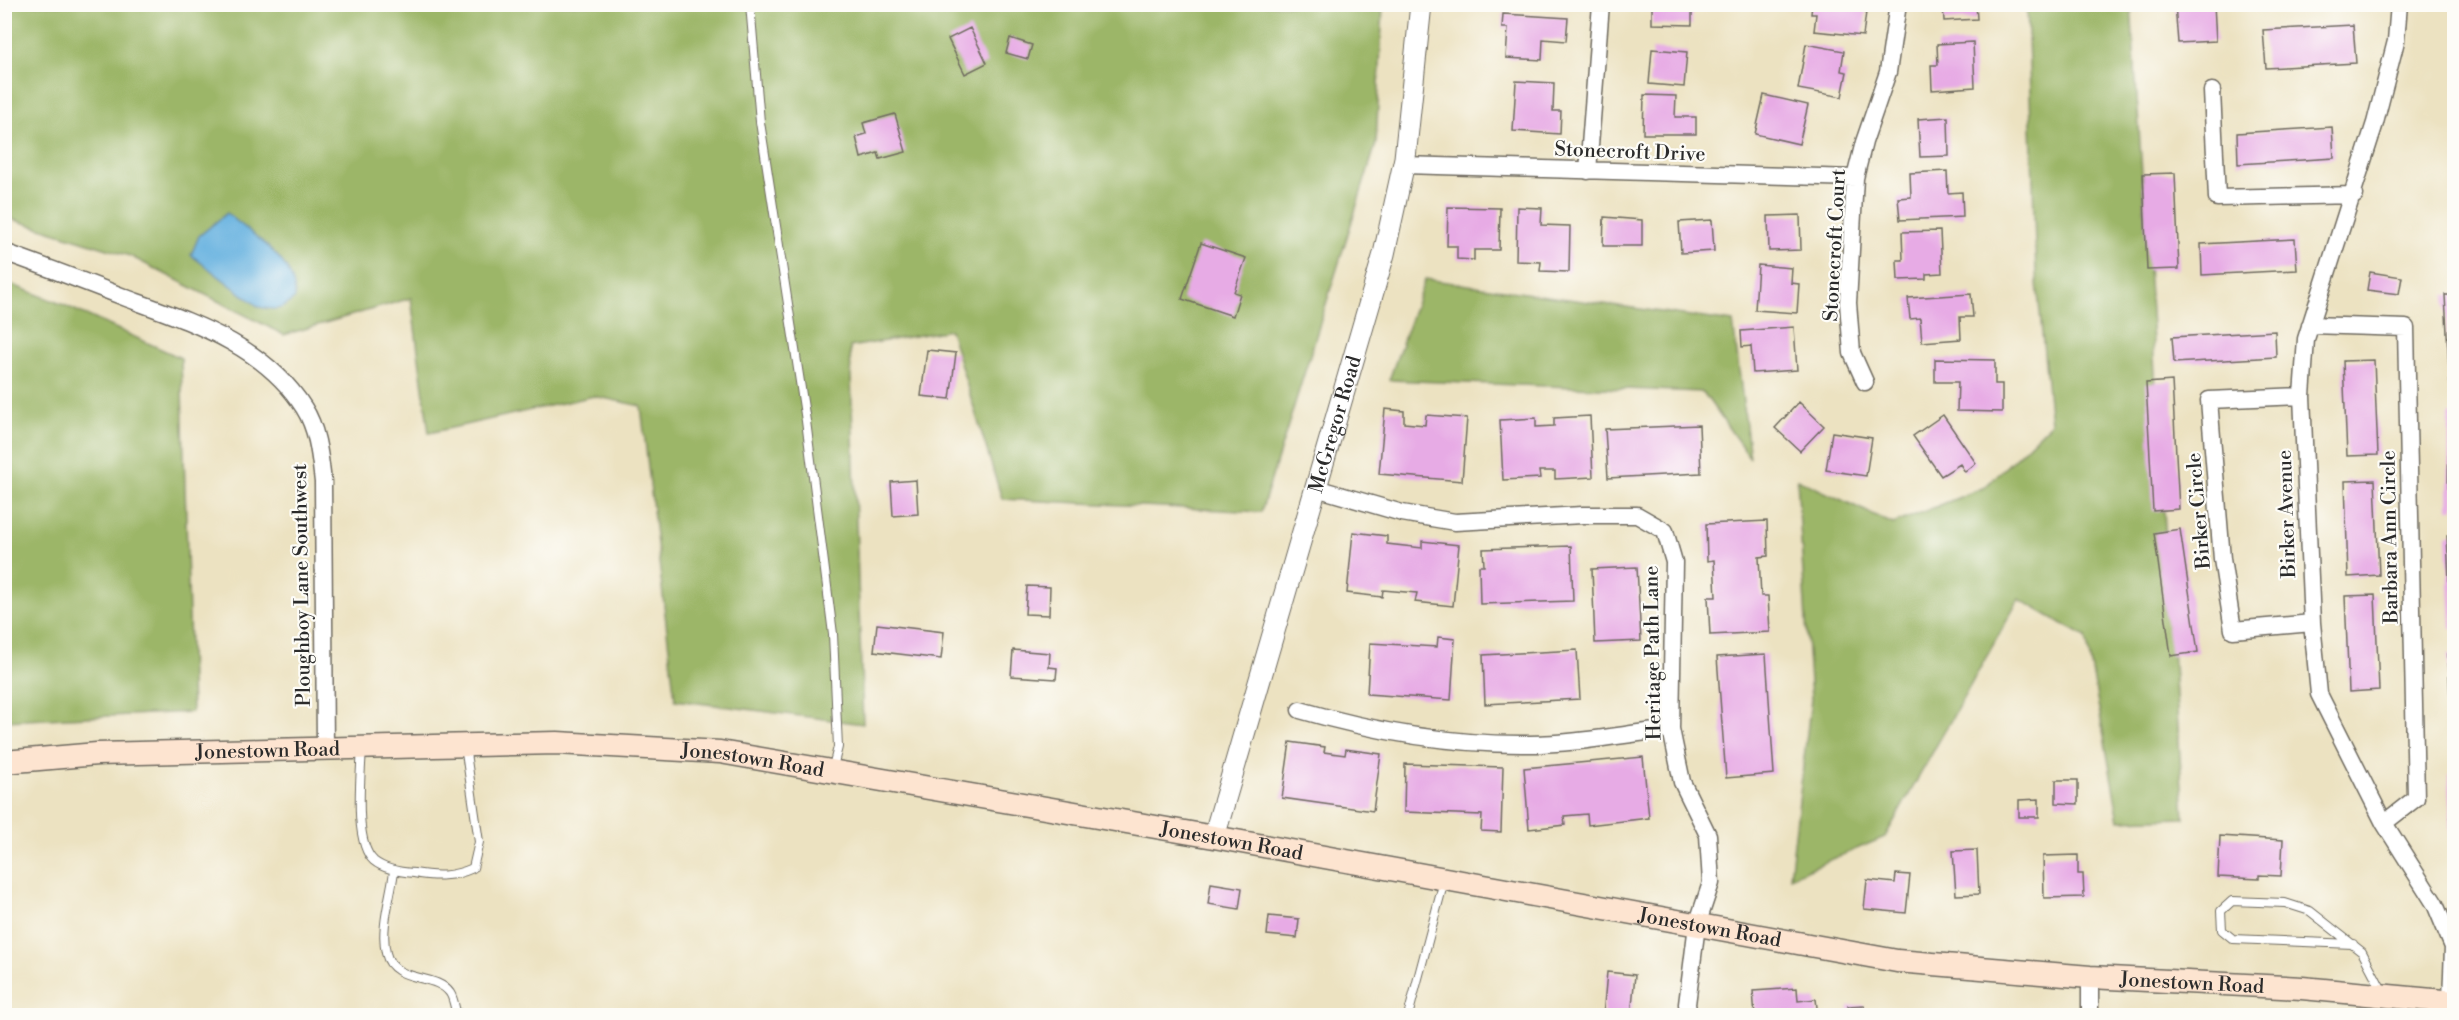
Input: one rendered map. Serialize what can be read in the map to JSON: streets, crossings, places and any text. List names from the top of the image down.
{
  "streets": {
    "main road": ["Jonestown Road"],
    "street": [
      "Stonecroft Drive",
      "Stonecroft Court",
      "McGregor Road",
      "Birker Circle",
      "Birker Avenue",
      "Barbara Ann Circle",
      "Ploughboy Lane Southwest",
      "Heritage Path Lane"
    ]
  },
  "crossings": [
    ["Stonecroft Drive", "Stonecroft Court"],
    ["Stonecroft Drive", "McGregor Road"],
    ["McGregor Road", "Heritage Path Lane"],
    ["McGregor Road", "Jonestown Road"],
    ["Birker Circle", "Birker Avenue"],
    ["Birker Avenue", "Barbara Ann Circle"],
    ["Birker Avenue", "Jonestown Road"],
    ["Ploughboy Lane Southwest", "Jonestown Road"],
    ["Heritage Path Lane", "Jonestown Road"]
  ]
}
